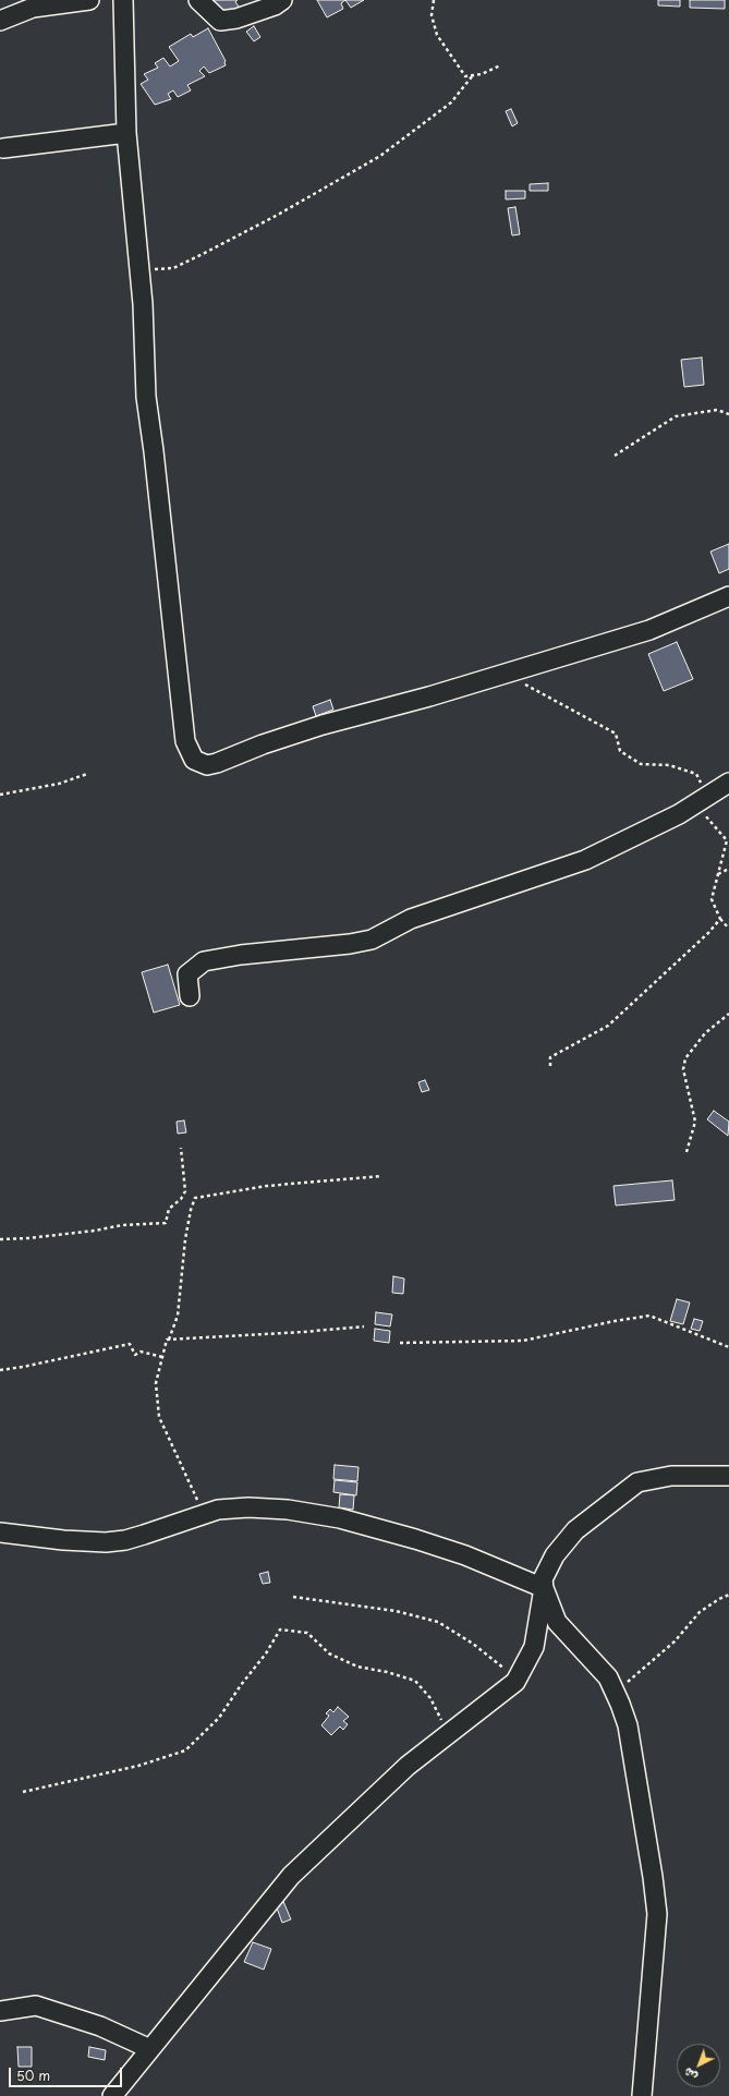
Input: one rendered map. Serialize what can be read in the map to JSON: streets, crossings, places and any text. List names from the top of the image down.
{
  "scale_bar": "50 m",
  "north": "bottom left"
}
